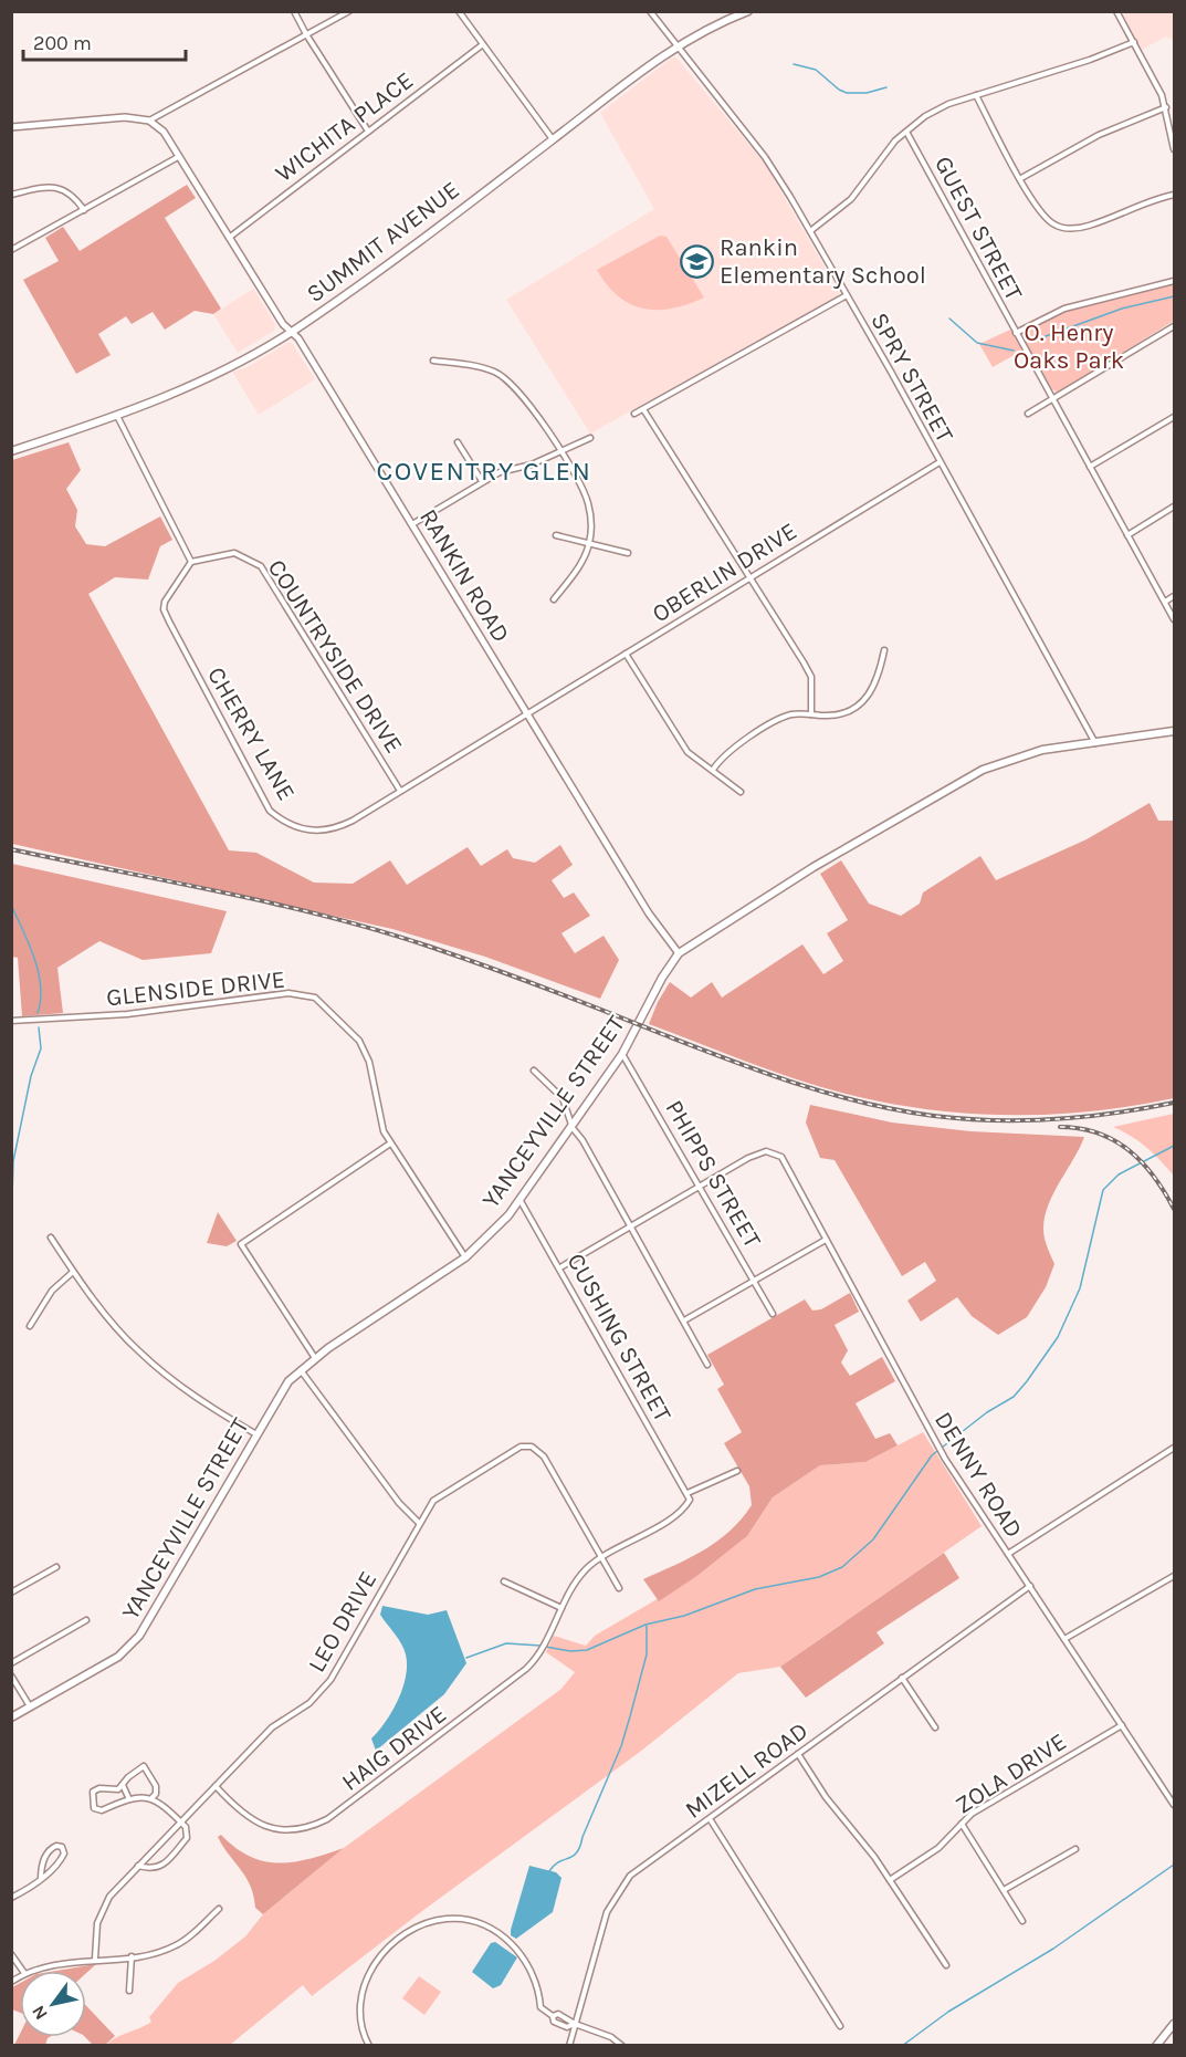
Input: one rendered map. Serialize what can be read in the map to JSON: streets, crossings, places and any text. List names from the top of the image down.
{
  "streets": {
    "main road": ["SUMMIT AVENUE", "YANCEYVILLE STREET"],
    "street": [
      "WICHITA PLACE",
      "GUEST STREET",
      "SPRY STREET",
      "OBERLIN DRIVE",
      "RANKIN ROAD",
      "COUNTRYSIDE DRIVE",
      "CHERRY LANE",
      "GLENSIDE DRIVE",
      "PHIPPS STREET",
      "CUSHING STREET",
      "DENNY ROAD",
      "LEO DRIVE",
      "HAIG DRIVE",
      "MIZELL ROAD",
      "ZOLA DRIVE"
    ]
  },
  "crossings": [
    ["WICHITA PLACE", "RANKIN ROAD"],
    ["SUMMIT AVENUE", "SPRY STREET"],
    ["SUMMIT AVENUE", "RANKIN ROAD"],
    ["SPRY STREET", "OBERLIN DRIVE"],
    ["SPRY STREET", "YANCEYVILLE STREET"],
    ["OBERLIN DRIVE", "RANKIN ROAD"],
    ["OBERLIN DRIVE", "CHERRY LANE"],
    ["RANKIN ROAD", "CHERRY LANE"],
    ["RANKIN ROAD", "YANCEYVILLE STREET"],
    ["COUNTRYSIDE DRIVE", "CHERRY LANE"],
    ["GLENSIDE DRIVE", "YANCEYVILLE STREET"],
    ["YANCEYVILLE STREET", "PHIPPS STREET"],
    ["YANCEYVILLE STREET", "CUSHING STREET"],
    ["PHIPPS STREET", "DENNY ROAD"],
    ["CUSHING STREET", "HAIG DRIVE"],
    ["DENNY ROAD", "MIZELL ROAD"],
    ["DENNY ROAD", "ZOLA DRIVE"],
    ["LEO DRIVE", "HAIG DRIVE"]
  ],
  "districts": ["COVENTRY GLEN"],
  "parks": ["O. Henry Oaks Park"],
  "places": {
    "school or university": ["Rankin Elementary School"]
  },
  "scale_bar": "200 m",
  "north": "bottom left"
}
